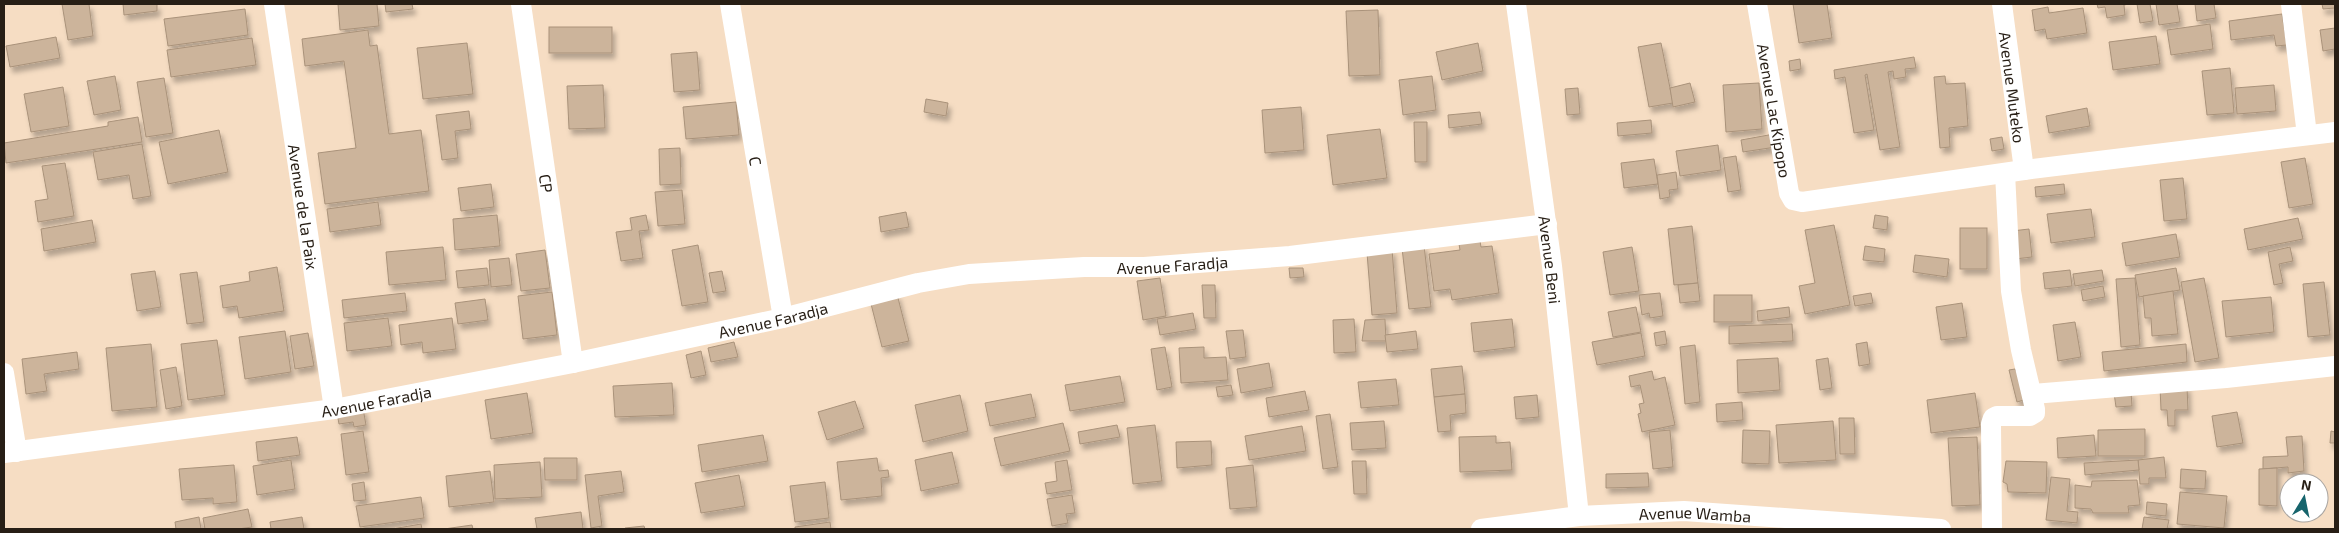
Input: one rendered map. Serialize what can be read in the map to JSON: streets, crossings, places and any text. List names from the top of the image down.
{
  "streets": {
    "street": [
      "Avenue Muteko",
      "Avenue Lac Kipopo",
      "C",
      "CP",
      "Avenue de la Paix",
      "Avenue Beni",
      "Avenue Faradja",
      "Avenue Wamba"
    ]
  },
  "crossings": [
    ["Avenue Muteko", "Avenue Lac Kipopo"],
    ["C", "Avenue Faradja"],
    ["CP", "Avenue Faradja"],
    ["Avenue de la Paix", "Avenue Faradja"],
    ["Avenue Beni", "Avenue Faradja"],
    ["Avenue Beni", "Avenue Wamba"]
  ],
  "north": "top"
}
